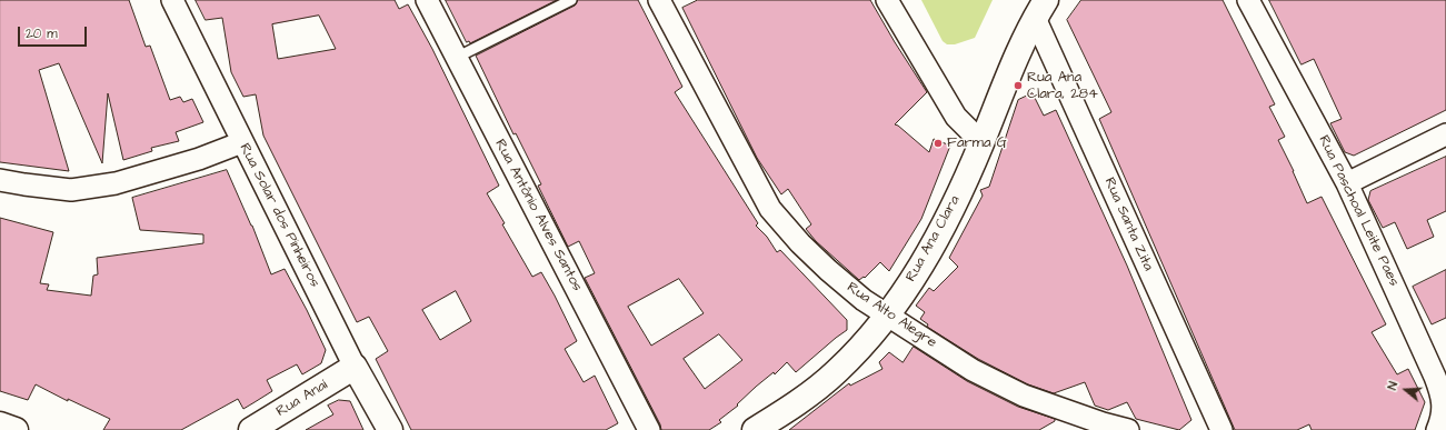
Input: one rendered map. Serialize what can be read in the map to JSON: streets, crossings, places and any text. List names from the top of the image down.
{
  "streets": {
    "street": [
      "Rua Paschoal Leite Paes",
      "Rua Solar dos Pinheiros",
      "Rua Antônio Alves Santos",
      "Rua Santa Zita",
      "Rua Ana Clara",
      "Rua Alto Alegre",
      "Rua Anaí"
    ]
  },
  "crossings": [
    ["Rua Solar dos Pinheiros", "Rua Anaí"],
    ["Rua Santa Zita", "Rua Ana Clara"],
    ["Rua Ana Clara", "Rua Alto Alegre"]
  ],
  "places": ["Rua Ana Clara, 284", "Farma G"],
  "scale_bar": "20 m",
  "north": "left"
}
